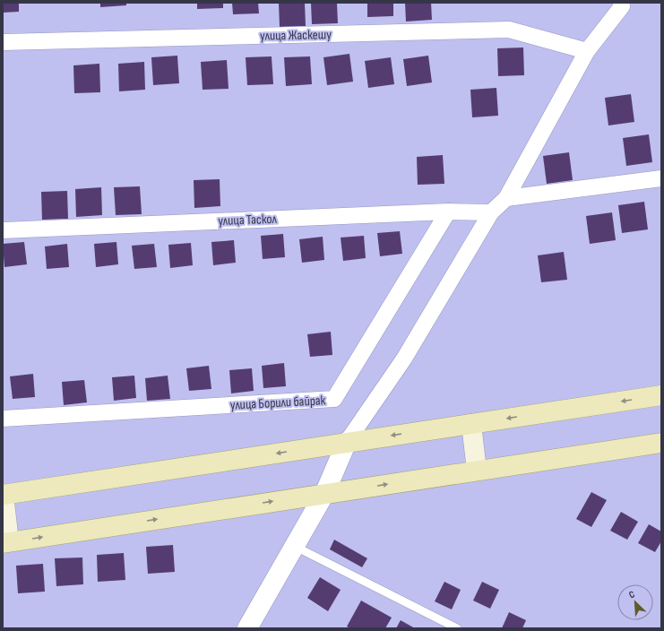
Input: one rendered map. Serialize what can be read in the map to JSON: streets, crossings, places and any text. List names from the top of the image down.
{
  "streets": {
    "street": ["улица Жаскешу", "улица Таскол", "улица Борили байрак"]
  },
  "crossings": [
    ["улица Таскол", "улица Борили байрак"]
  ],
  "north": "top left"
}
